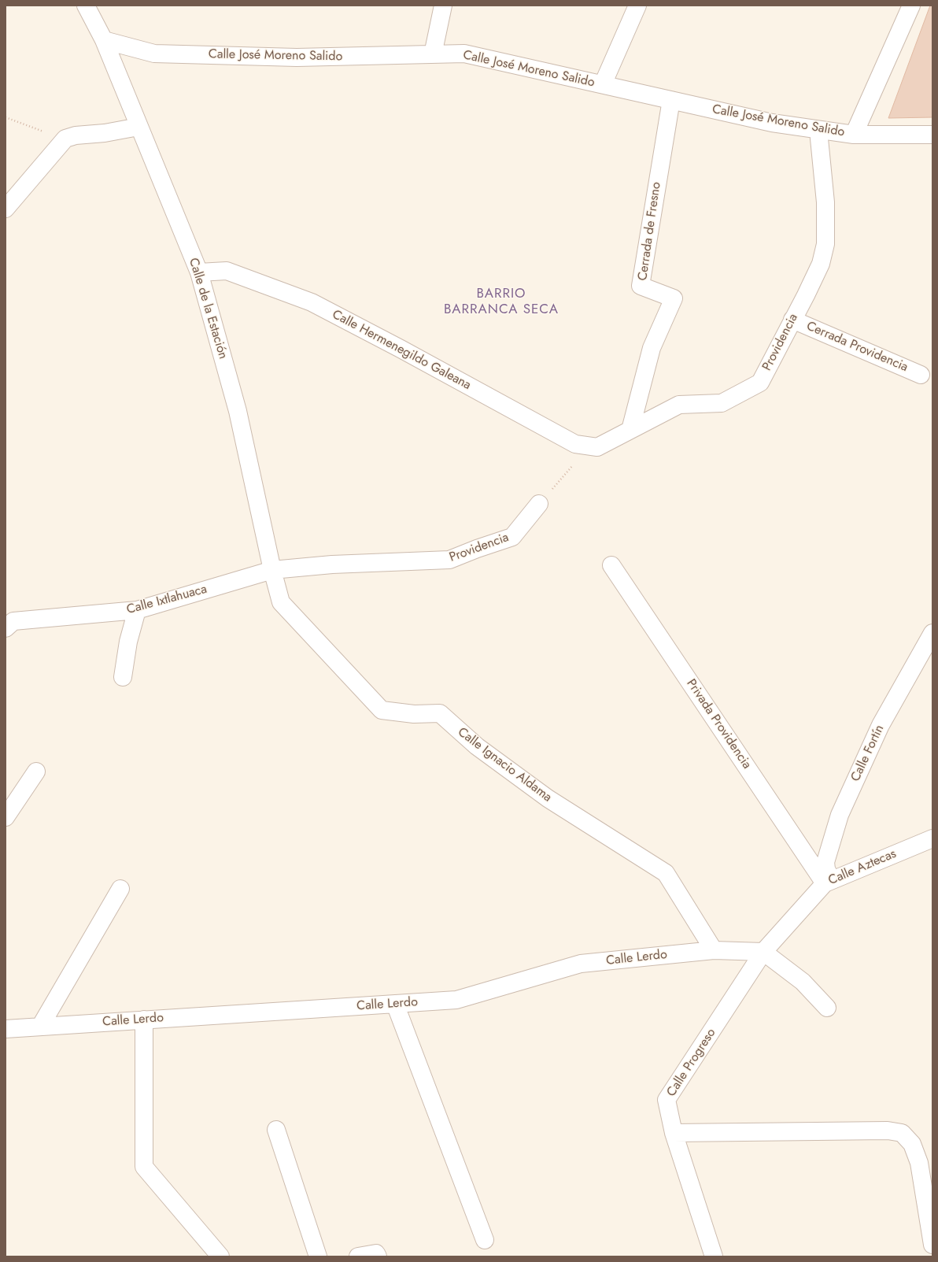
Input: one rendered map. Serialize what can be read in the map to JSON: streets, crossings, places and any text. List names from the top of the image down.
{
  "streets": {
    "street": [
      "Calle José Moreno Salido",
      "Cerrada de Fresno",
      "Calle de la Estación",
      "Providencia",
      "Cerrada Providencia",
      "Calle Hermenegildo Galeana",
      "Calle Ixtlahuaca",
      "Privada Providencia",
      "Calle Fortín",
      "Calle Ignacio Aldama",
      "Calle Aztecas",
      "Calle Lerdo",
      "Calle Progreso"
    ]
  },
  "crossings": [
    ["Calle José Moreno Salido", "Cerrada de Fresno"],
    ["Calle José Moreno Salido", "Calle de la Estación"],
    ["Calle José Moreno Salido", "Providencia"],
    ["Cerrada de Fresno", "Providencia"],
    ["Calle de la Estación", "Providencia"],
    ["Calle de la Estación", "Calle Hermenegildo Galeana"],
    ["Calle de la Estación", "Calle Ixtlahuaca"],
    ["Calle de la Estación", "Calle Ignacio Aldama"],
    ["Providencia", "Cerrada Providencia"],
    ["Providencia", "Calle Hermenegildo Galeana"],
    ["Providencia", "Calle Ixtlahuaca"],
    ["Providencia", "Calle Ignacio Aldama"],
    ["Calle Ixtlahuaca", "Calle Ignacio Aldama"],
    ["Privada Providencia", "Calle Fortín"],
    ["Privada Providencia", "Calle Aztecas"],
    ["Calle Fortín", "Calle Aztecas"],
    ["Calle Ignacio Aldama", "Calle Lerdo"],
    ["Calle Aztecas", "Calle Lerdo"],
    ["Calle Aztecas", "Calle Progreso"],
    ["Calle Lerdo", "Calle Progreso"]
  ],
  "districts": ["BARRIO BARRANCA SECA"]
}
